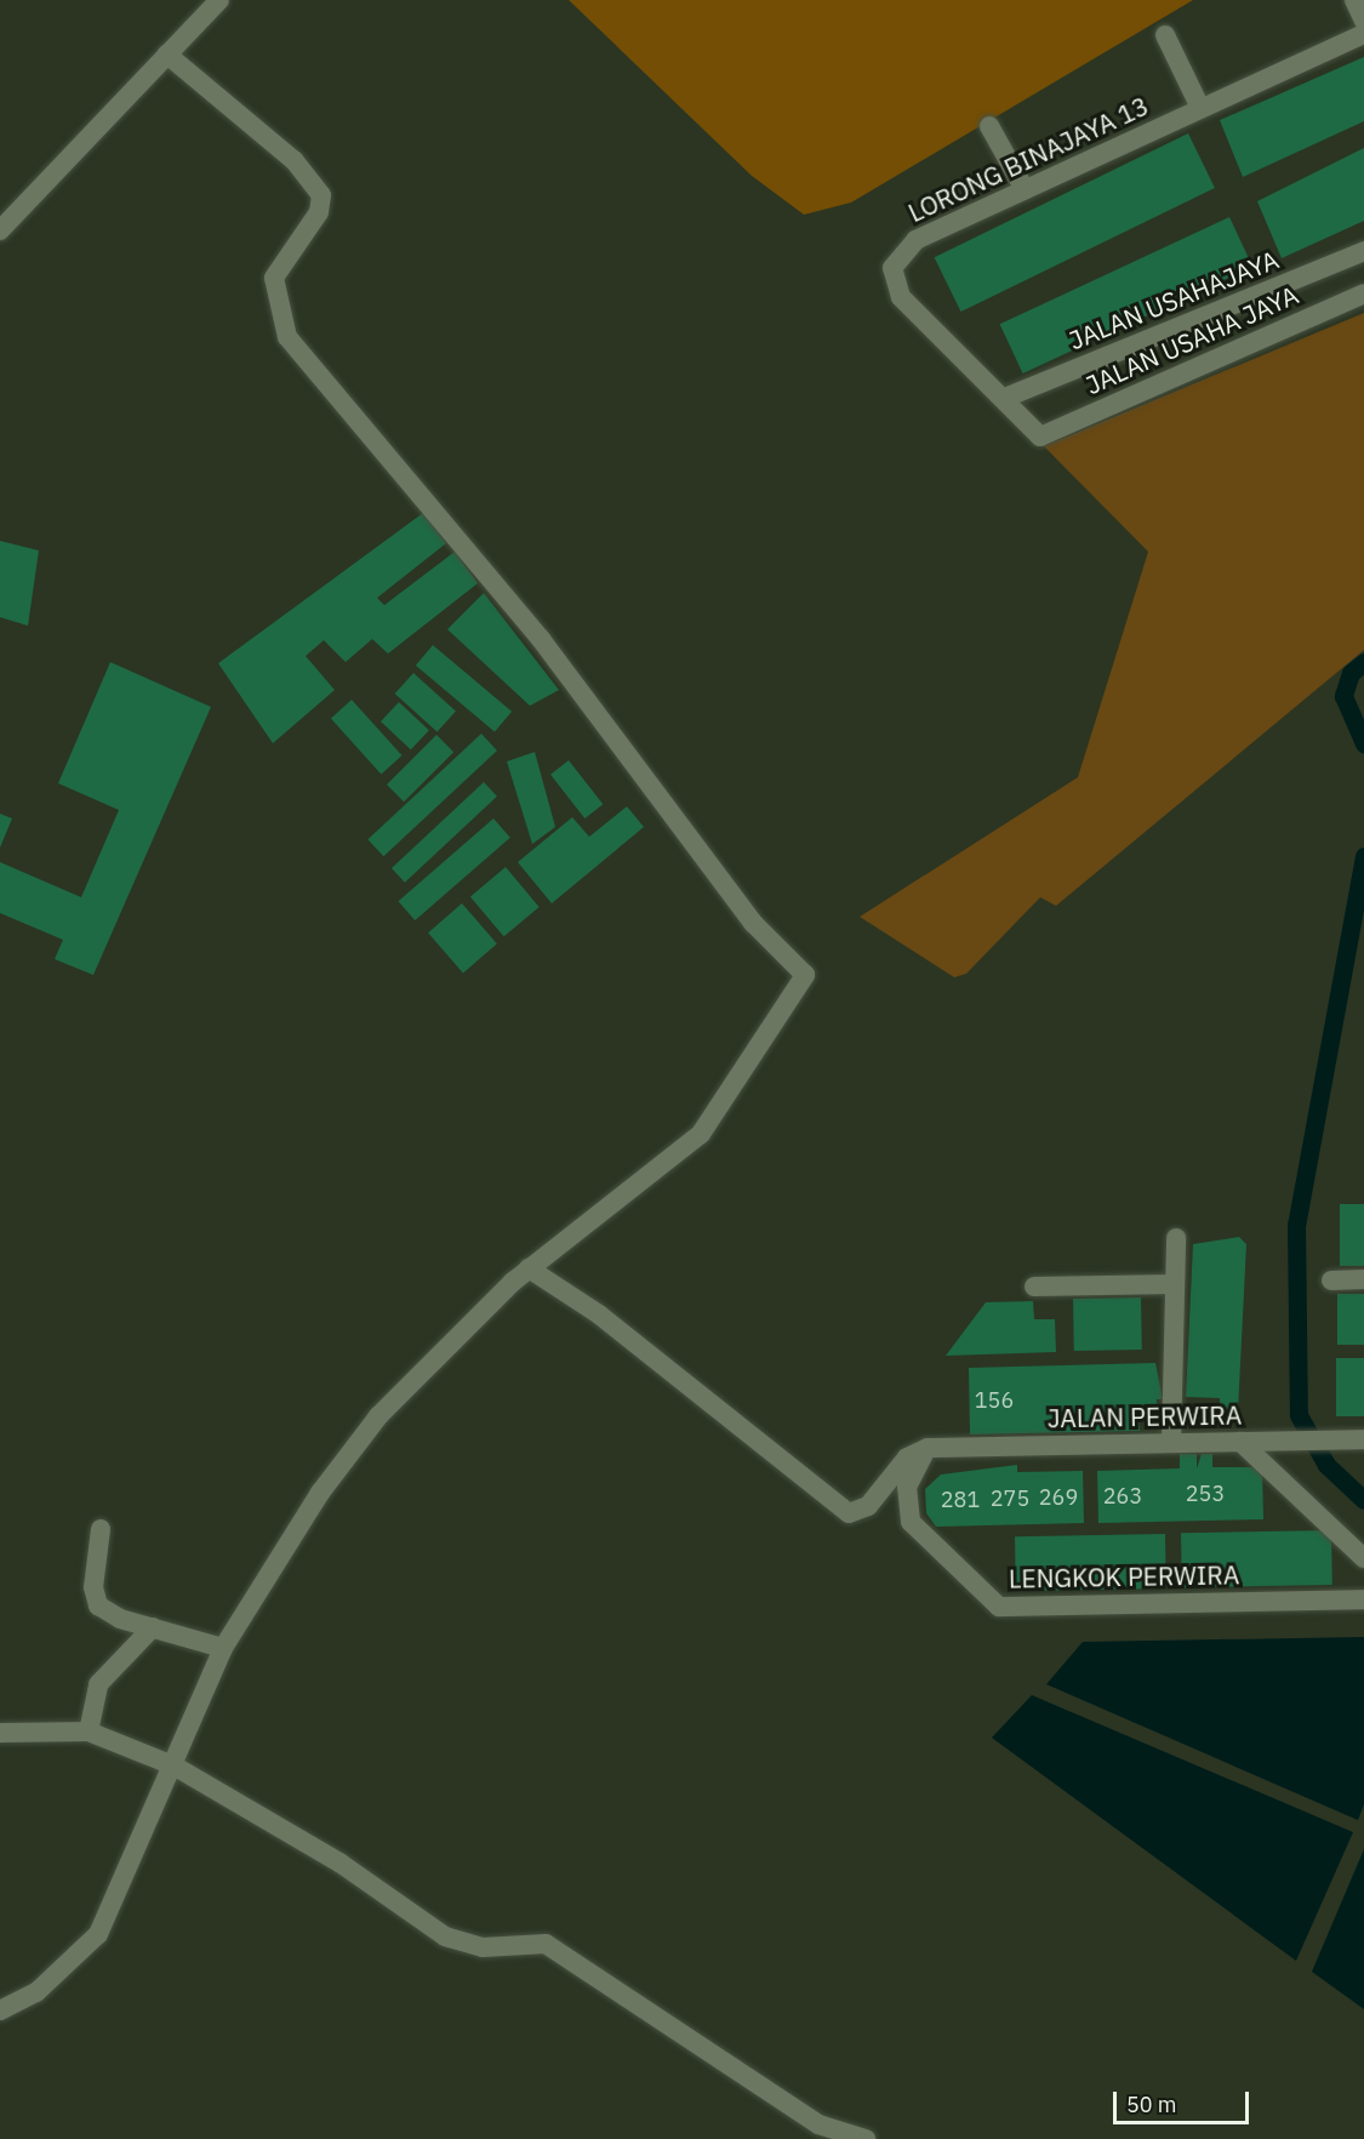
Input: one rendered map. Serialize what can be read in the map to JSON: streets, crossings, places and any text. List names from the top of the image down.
{
  "streets": {
    "street": [
      "LORONG BINAJAYA 13",
      "JALAN USAHAJAYA",
      "JALAN USAHA JAYA",
      "JALAN PERWIRA",
      "LENGKOK PERWIRA"
    ]
  },
  "crossings": [
    ["LORONG BINAJAYA 13", "JALAN USAHAJAYA"],
    ["LORONG BINAJAYA 13", "JALAN USAHA JAYA"],
    ["JALAN PERWIRA", "LENGKOK PERWIRA"]
  ],
  "house_numbers": [
    "156",
    "253",
    "263",
    "269",
    "275",
    "281"
  ],
  "scale_bar": "50 m"
}
